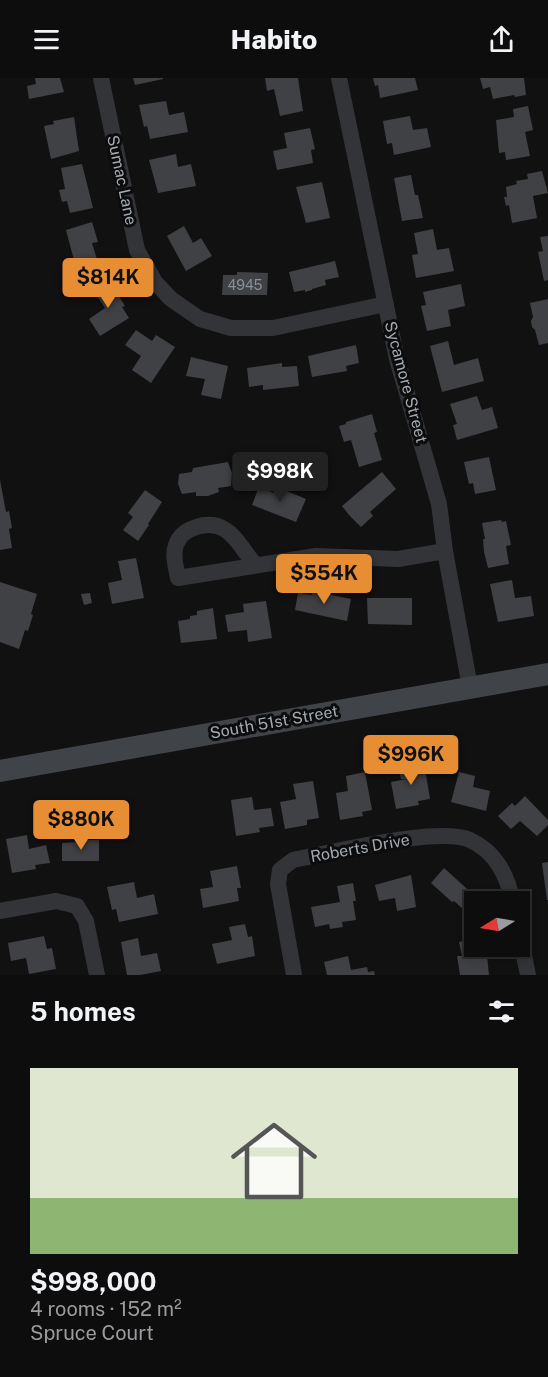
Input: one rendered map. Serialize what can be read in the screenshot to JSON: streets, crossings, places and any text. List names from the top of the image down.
{
  "streets": {
    "street": [
      "Sumac Lane",
      "Sycamore Street",
      "South 51st Street",
      "Roberts Drive"
    ]
  },
  "crossings": [
    ["Sumac Lane", "Sycamore Street"],
    ["Sycamore Street", "South 51st Street"]
  ],
  "house_numbers": ["4945"],
  "north": "left",
  "page": {
    "header": "Habito",
    "price": [
      "$814K",
      "$998K",
      "$554K",
      "$996K",
      "$880K"
    ],
    "heading": "5 homes",
    "list": [
      {
        "name": "$998,000",
        "note": "4 rooms · 152 m² · Spruce Court"
      }
    ]
  }
}
